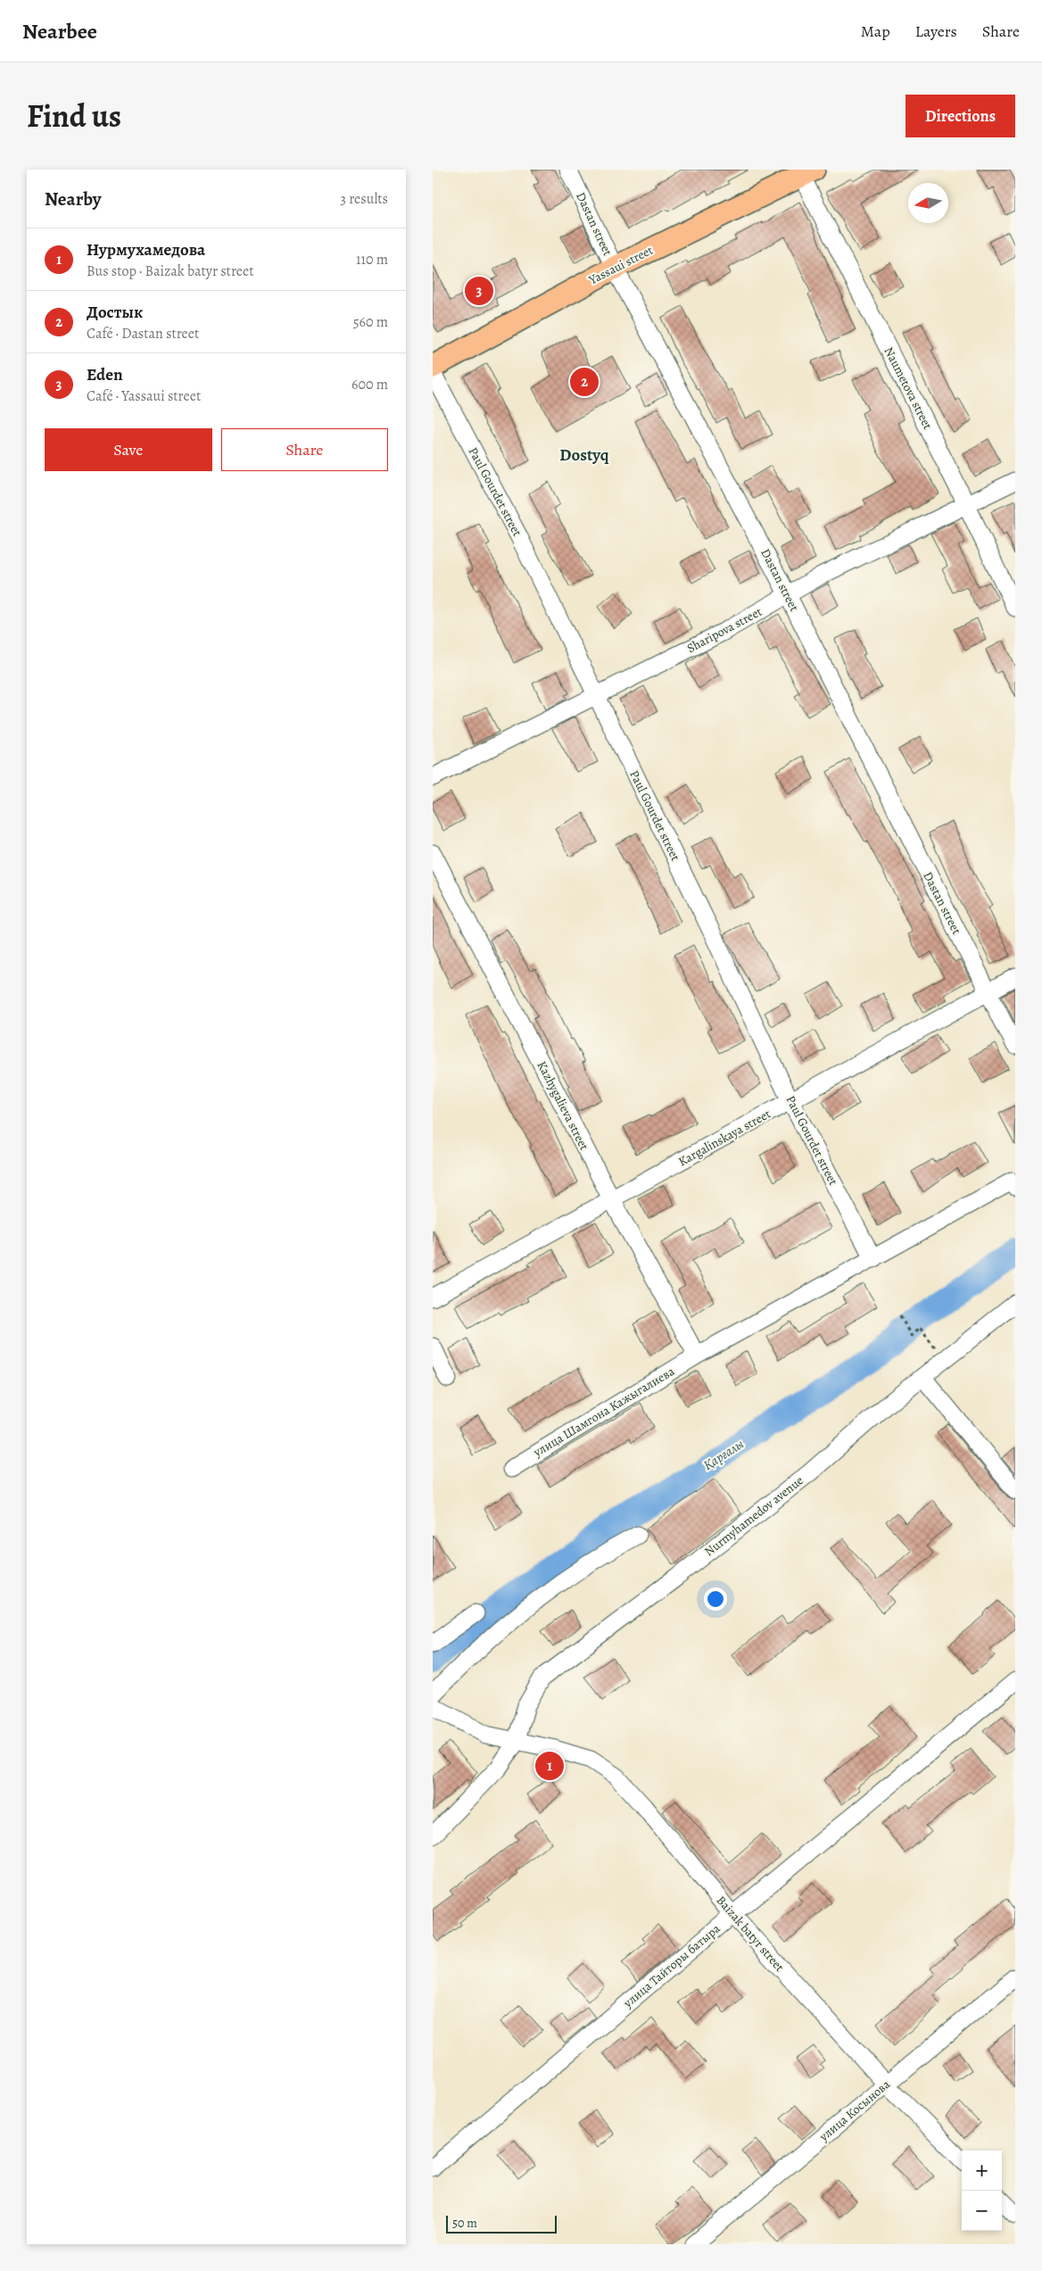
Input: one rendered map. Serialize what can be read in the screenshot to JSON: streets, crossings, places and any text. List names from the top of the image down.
{
  "streets": {
    "main road": ["Yassaui street"],
    "street": [
      "Dastan street",
      "Naumetova street",
      "Paul Gourdet street",
      "Sharipova street",
      "Kazhygalieva street",
      "Kargalinskaya street",
      "улица Шамгона Кажыгалиева",
      "Nurmyhamedov avenue",
      "Baizak batyr street",
      "улица Тайторы батыра",
      "улица Косынова"
    ]
  },
  "crossings": [
    ["Dastan street", "Yassaui street"],
    ["Dastan street", "Sharipova street"],
    ["Dastan street", "Kargalinskaya street"],
    ["Yassaui street", "Naumetova street"],
    ["Naumetova street", "Sharipova street"],
    ["Paul Gourdet street", "Sharipova street"],
    ["Paul Gourdet street", "Kargalinskaya street"],
    ["Kazhygalieva street", "Kargalinskaya street"],
    ["Kazhygalieva street", "улица Шамгона Кажыгалиева"],
    ["Nurmyhamedov avenue", "Baizak batyr street"],
    ["Baizak batyr street", "улица Тайторы батыра"],
    ["Baizak batyr street", "улица Косынова"]
  ],
  "districts": ["Dostyq"],
  "water": ["Қарғалы"],
  "scale_bar": "50 m",
  "north": "left",
  "page": {
    "header": "Nearbee",
    "nav": ["Map", "Layers", "Share"],
    "title": "Find us",
    "buttons": [
      "Directions",
      ["Save", "Share"]
    ],
    "heading": ["Nearby", "3 results"],
    "list": [
      {
        "mark": "1",
        "name": "Нурмухамедова",
        "note": "Bus stop · Baizak batyr street",
        "value": "110 m"
      },
      {
        "mark": "2",
        "name": "Достык",
        "note": "Café · Dastan street",
        "value": "560 m"
      },
      {
        "mark": "3",
        "name": "Eden",
        "note": "Café · Yassaui street",
        "value": "600 m"
      }
    ],
    "pins": ["3", "2", "1"],
    "map_buttons": ["+", "−"],
    "scale": "50 m"
  }
}
